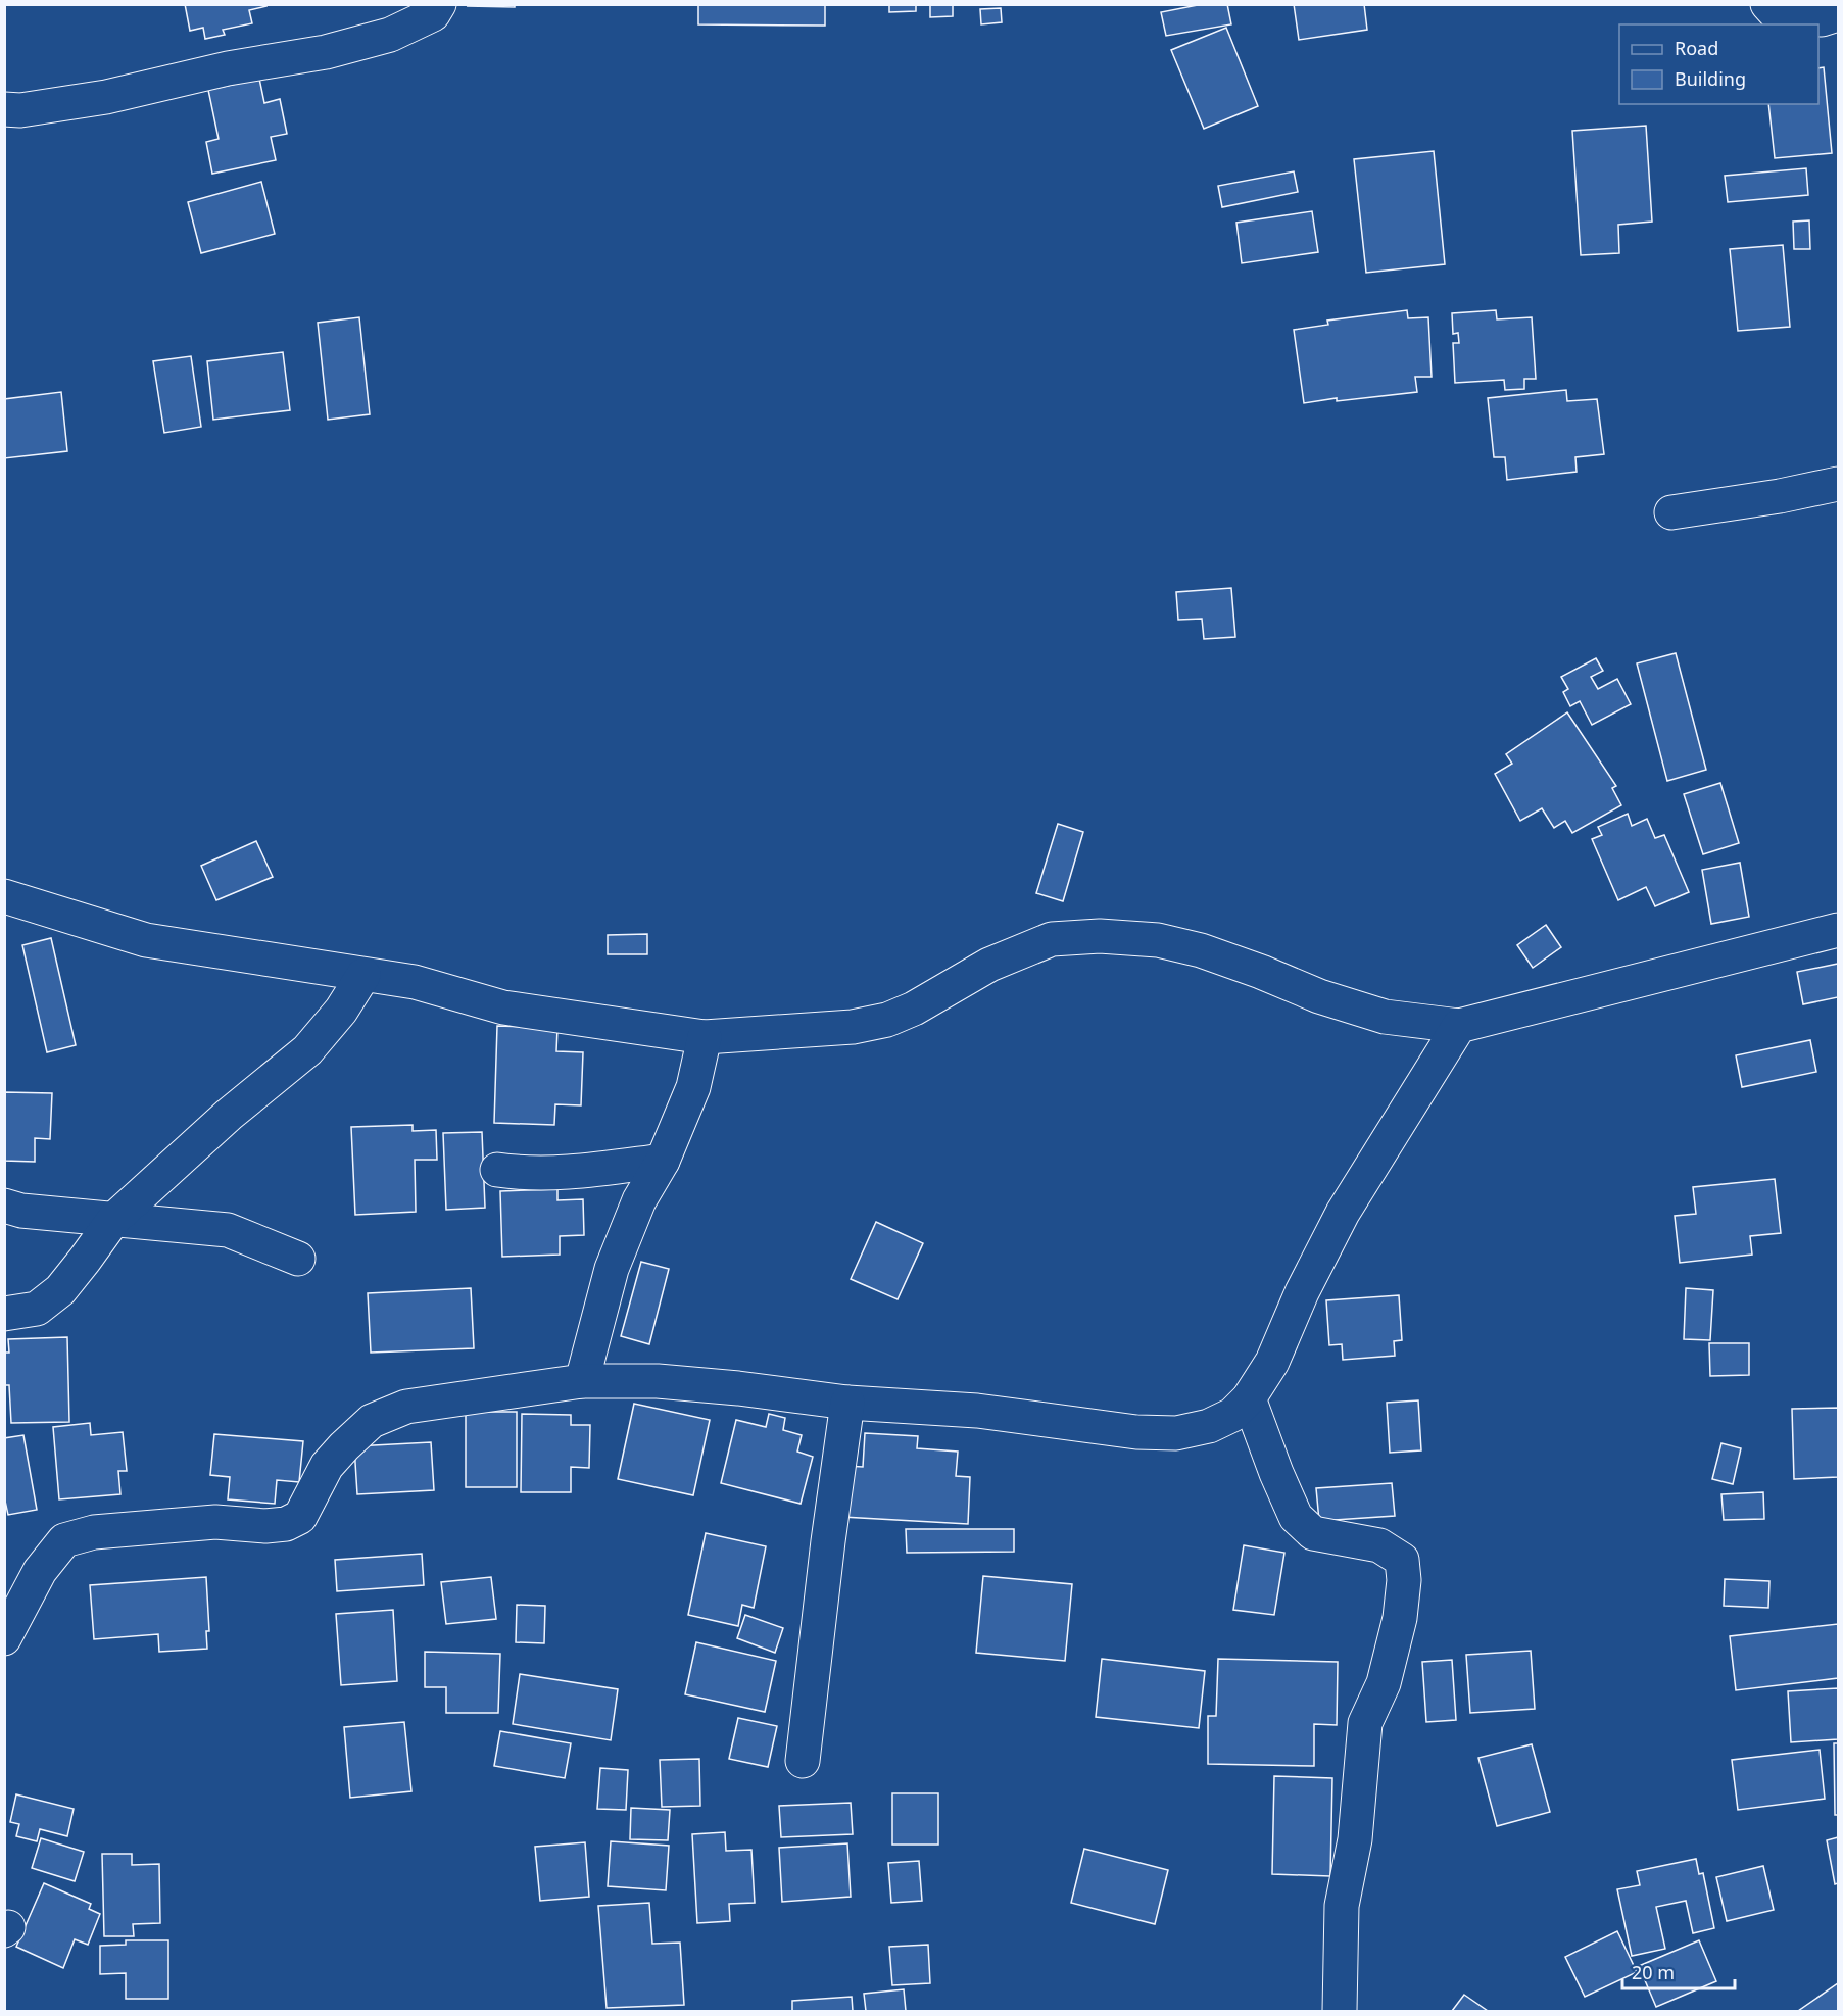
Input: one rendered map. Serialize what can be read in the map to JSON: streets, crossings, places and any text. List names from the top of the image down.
{
  "legend": ["Road", "Building"],
  "scale_bar": "20 m"
}
